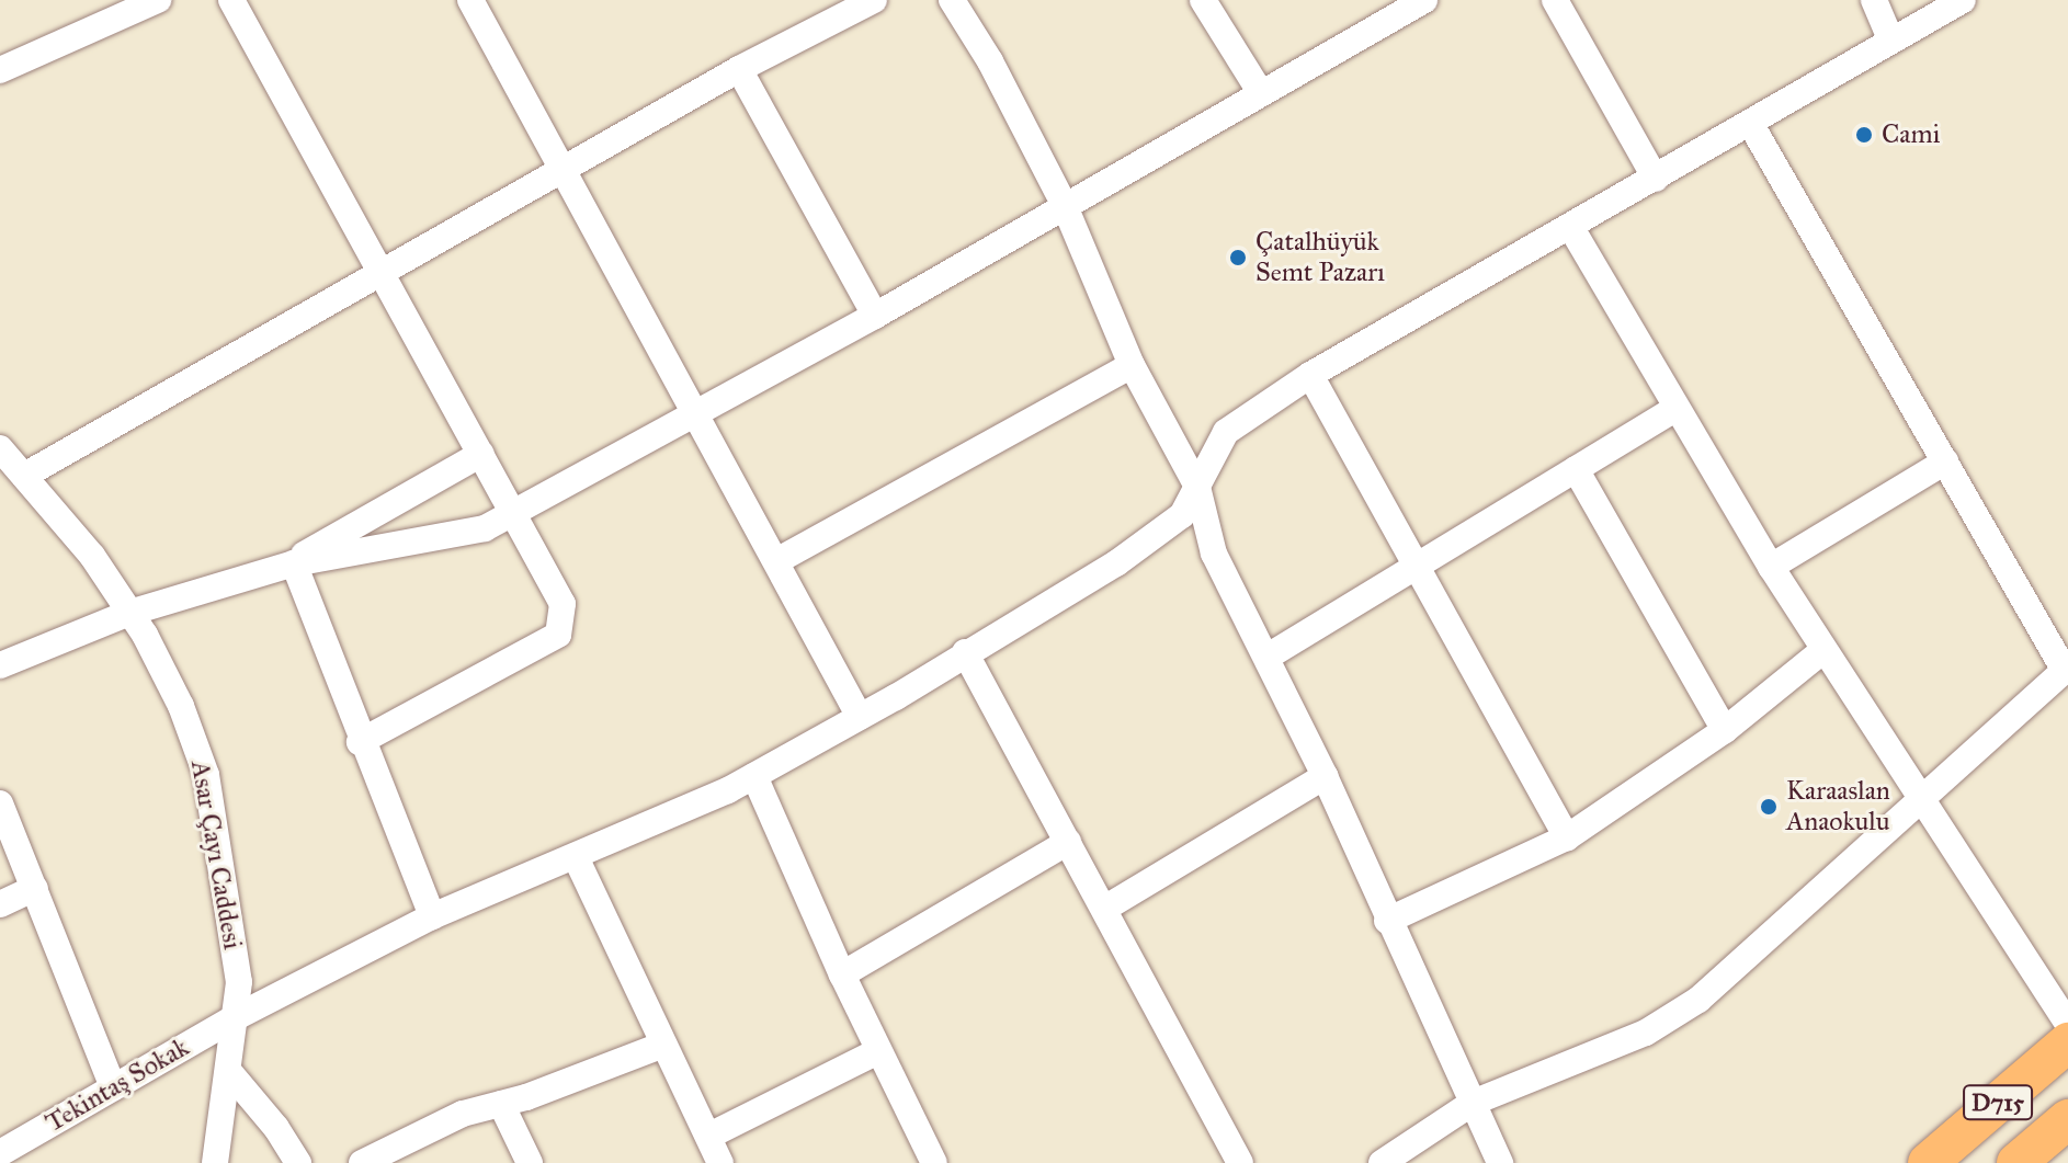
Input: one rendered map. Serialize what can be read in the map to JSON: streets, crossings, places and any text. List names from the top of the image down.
{
  "streets": {
    "highway": ["D715"],
    "street": ["Asar Çayı Caddesi", "Tekintaş Sokak"]
  },
  "crossings": [
    ["Asar Çayı Caddesi", "Tekintaş Sokak"]
  ],
  "places": ["Cami", "Çatalhüyük Semt Pazarı", "Karaaslan Anaokulu"]
}
